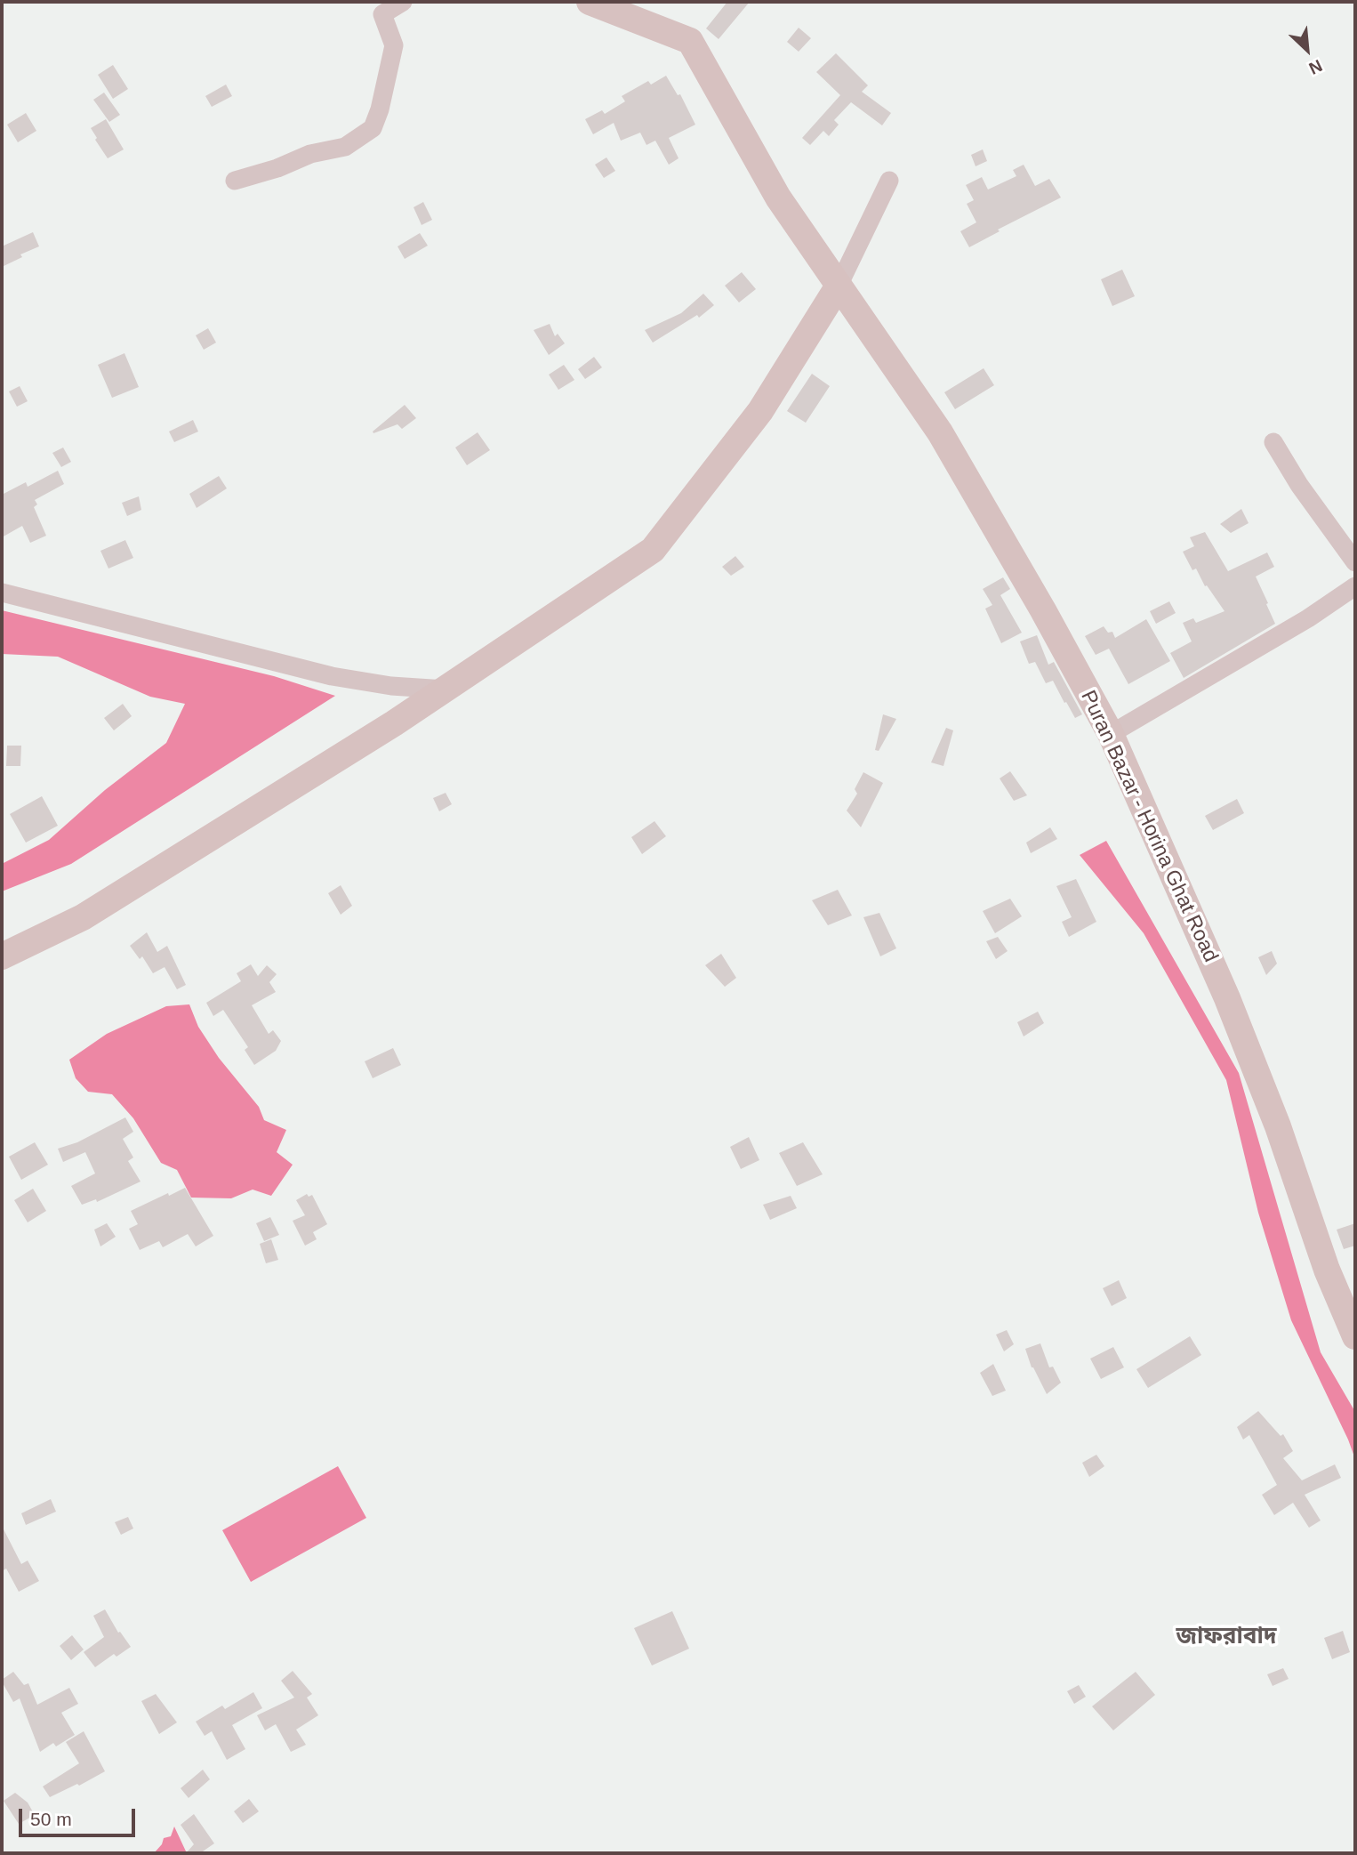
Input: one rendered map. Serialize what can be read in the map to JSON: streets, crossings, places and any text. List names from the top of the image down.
{
  "streets": {
    "main road": ["Puran Bazar - Horina Ghat Road"]
  },
  "districts": ["জাফরাবাদ"],
  "scale_bar": "50 m",
  "north": "bottom right"
}
